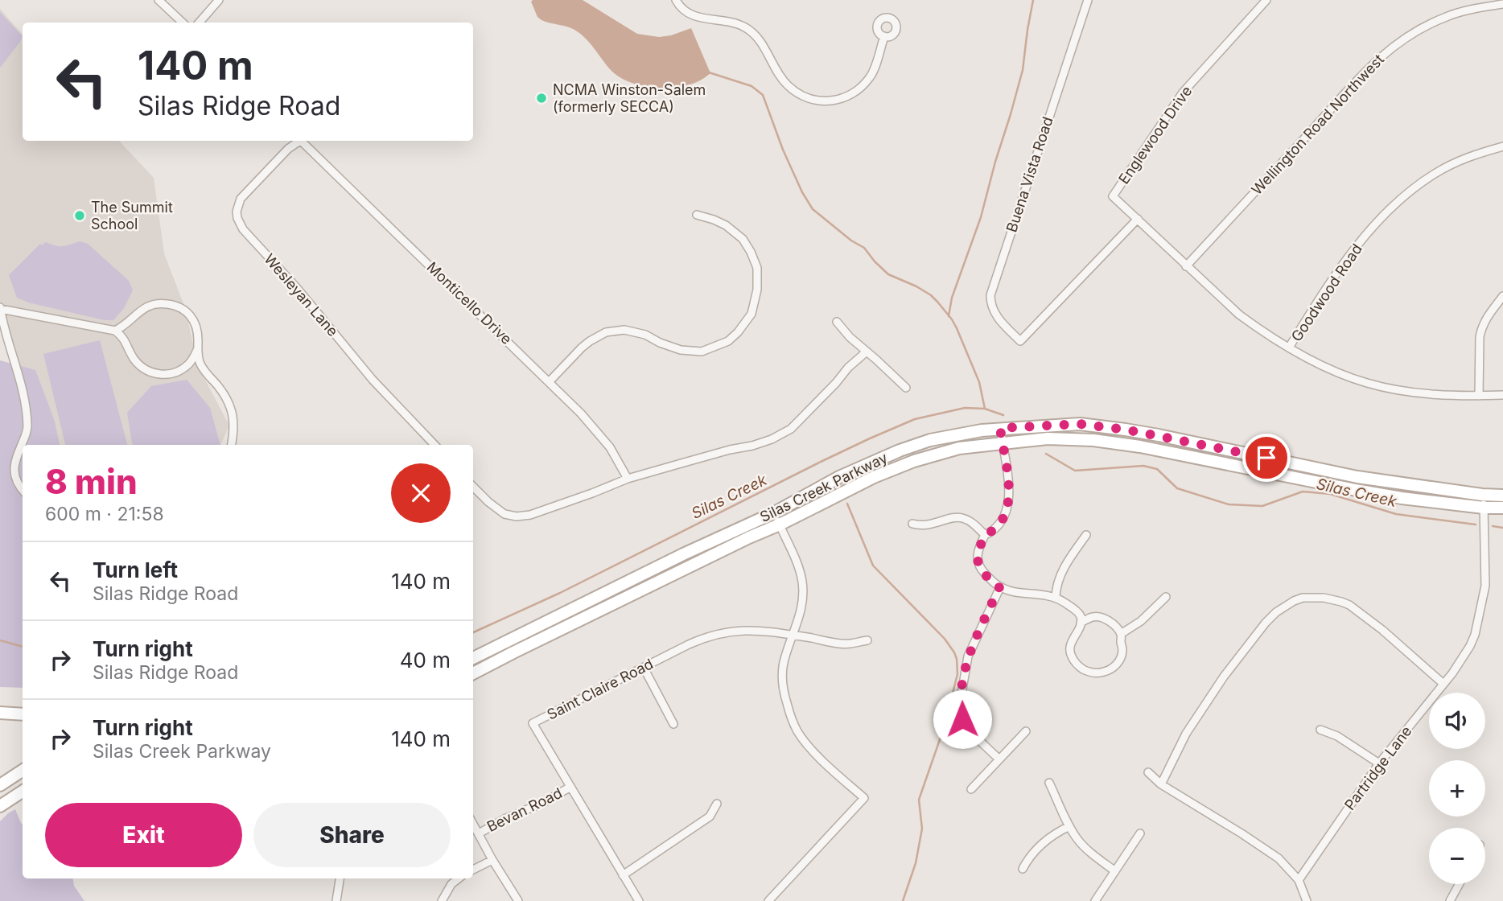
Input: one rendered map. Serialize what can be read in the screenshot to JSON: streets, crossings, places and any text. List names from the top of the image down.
{
  "streets": {
    "main road": ["Silas Creek Parkway"],
    "street": [
      "Wellington Road Northwest",
      "Englewood Drive",
      "Buena Vista Road",
      "Goodwood Road",
      "Wesleyan Lane",
      "Monticello Drive",
      "Saint Claire Road",
      "Partridge Lane",
      "Bevan Road"
    ]
  },
  "crossings": [
    ["Englewood Drive", "Buena Vista Road"],
    ["Silas Creek Parkway", "Partridge Lane"],
    ["Saint Claire Road", "Bevan Road"]
  ],
  "water": ["Silas Creek"],
  "places": ["NCMA Winston-Salem (formerly SECCA)", "The Summit School"],
  "page": {
    "turn": ["140 m", "Silas Ridge Road"],
    "heading": ["8 min", "600 m · 21:58"],
    "list": [
      {
        "name": "Turn left",
        "note": "Silas Ridge Road",
        "value": "140 m"
      },
      {
        "name": "Turn right",
        "note": "Silas Ridge Road",
        "value": "40 m"
      },
      {
        "name": "Turn right",
        "note": "Silas Creek Parkway",
        "value": "140 m"
      }
    ],
    "map_buttons": ["+", "−"],
    "buttons": ["Exit", "Share"]
  }
}
